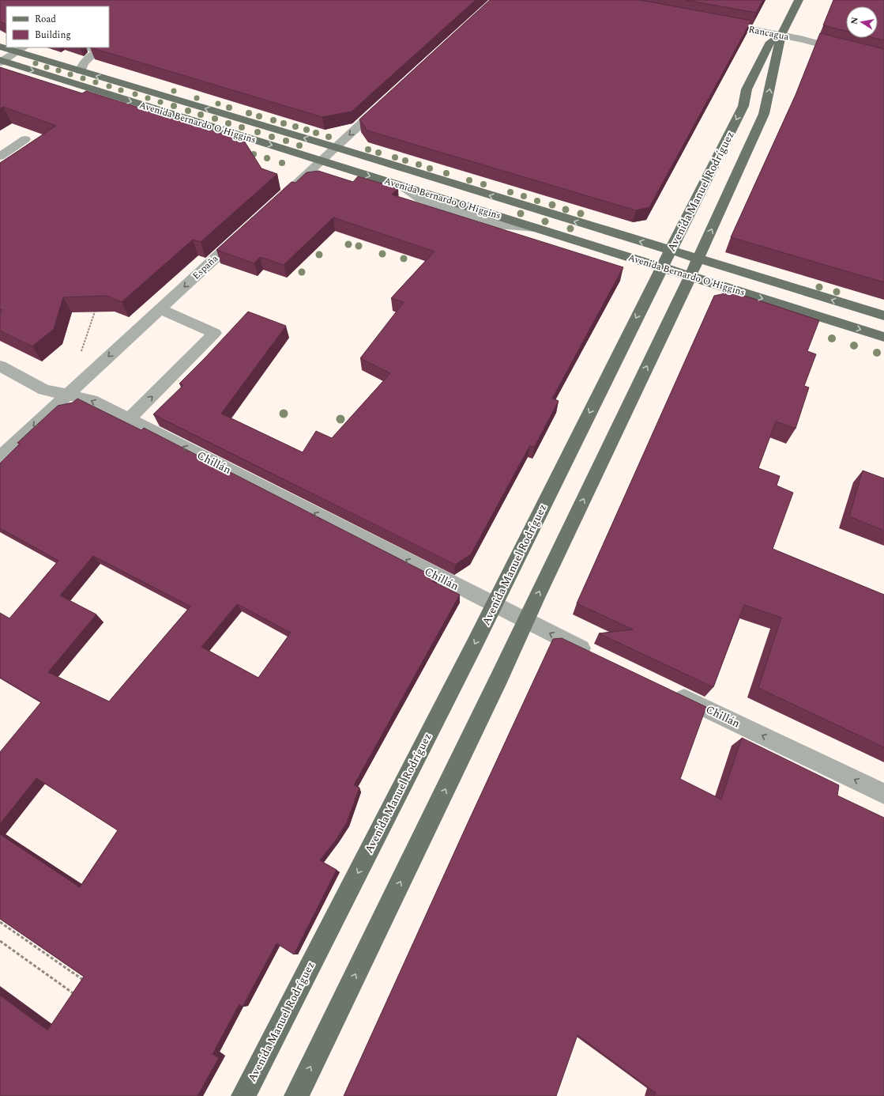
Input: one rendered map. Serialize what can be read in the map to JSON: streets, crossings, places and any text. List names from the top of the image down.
{
  "streets": {
    "main road": ["Avenida Bernardo O'Higgins", "Avenida Manuel Rodríguez"],
    "street": ["Rancagua", "España", "Chillán"]
  },
  "crossings": [
    ["Rancagua", "Avenida Manuel Rodríguez"],
    ["Avenida Bernardo O'Higgins", "Avenida Manuel Rodríguez"],
    ["Avenida Manuel Rodríguez", "Chillán"],
    ["España", "Chillán"]
  ],
  "one_way": ["España", "Chillán"],
  "legend": ["Road", "Building"],
  "north": "left"
}
